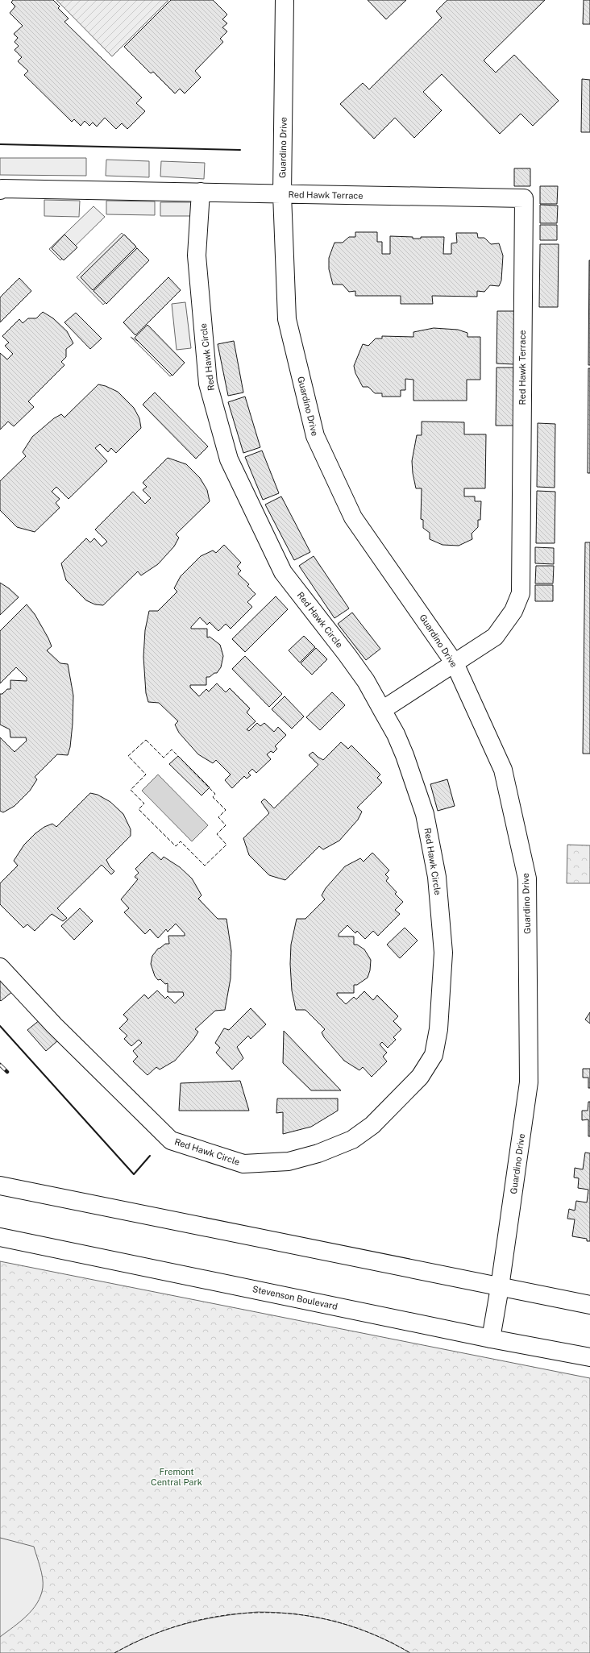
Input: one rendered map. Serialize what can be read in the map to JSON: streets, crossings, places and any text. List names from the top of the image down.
{
  "streets": {
    "street": [
      "Guardino Drive",
      "Red Hawk Terrace",
      "Red Hawk Circle",
      "Stevenson Boulevard"
    ]
  },
  "crossings": [
    ["Guardino Drive", "Red Hawk Terrace"],
    ["Guardino Drive", "Stevenson Boulevard"],
    ["Red Hawk Terrace", "Red Hawk Circle"]
  ],
  "parks": ["Fremont Central Park"]
}
